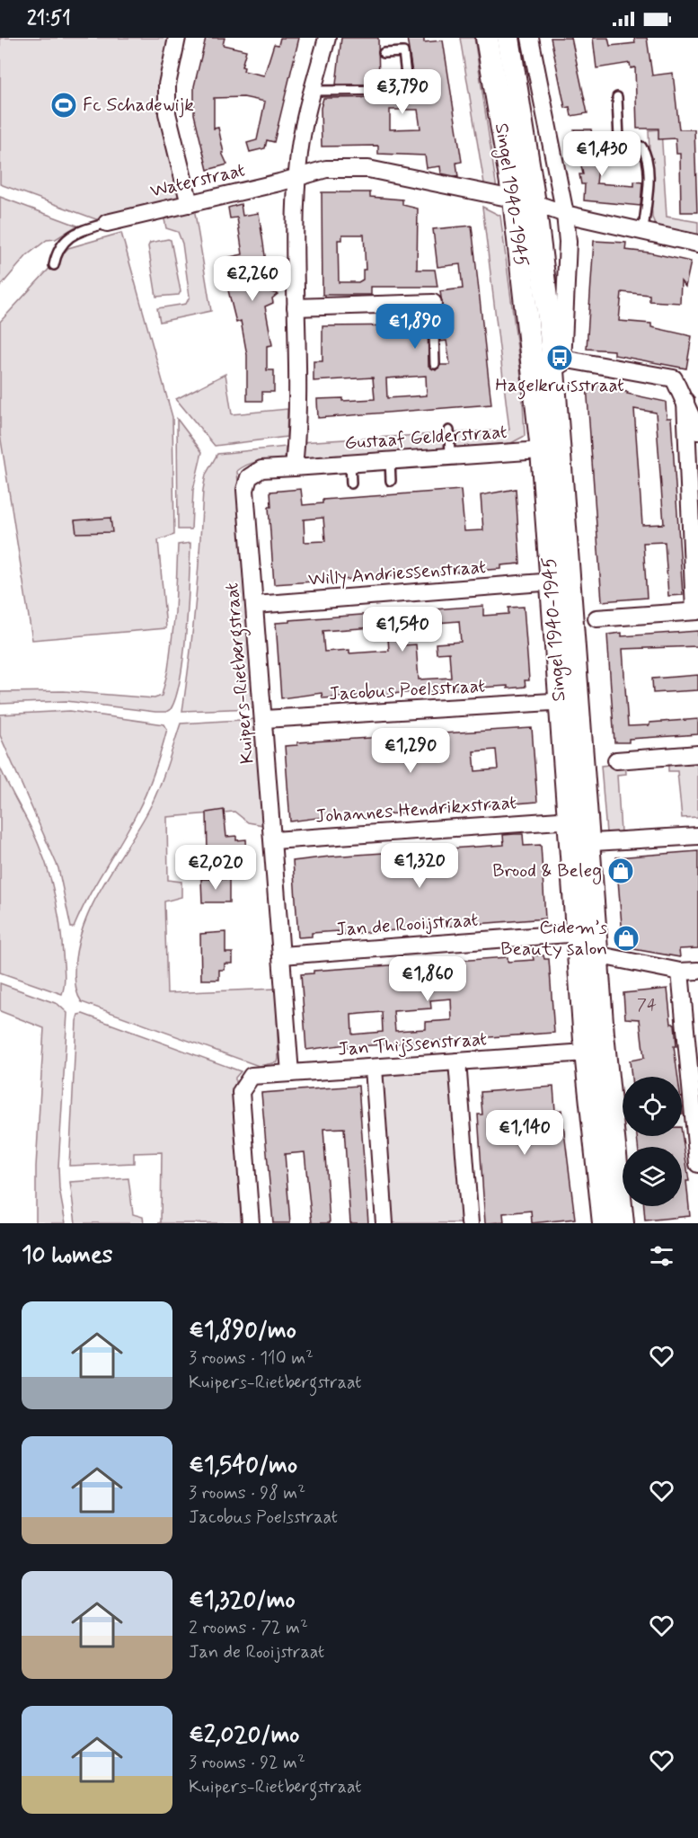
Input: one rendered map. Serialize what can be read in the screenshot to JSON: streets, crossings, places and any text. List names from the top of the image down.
{
  "streets": {
    "main road": ["Singel 1940-1945"],
    "street": [
      "Waterstraat",
      "Gustaaf Gelderstraat",
      "Willy Andriessenstraat",
      "Kuipers-Rietbergstraat",
      "Jacobus Poelsstraat",
      "Johannes Hendrikxstraat",
      "Jan de Rooijstraat",
      "Jan Thijssenstraat"
    ]
  },
  "crossings": [
    ["Singel 1940-1945", "Gustaaf Gelderstraat"],
    ["Singel 1940-1945", "Willy Andriessenstraat"],
    ["Singel 1940-1945", "Jacobus Poelsstraat"],
    ["Singel 1940-1945", "Johannes Hendrikxstraat"],
    ["Singel 1940-1945", "Jan de Rooijstraat"],
    ["Singel 1940-1945", "Jan Thijssenstraat"],
    ["Gustaaf Gelderstraat", "Kuipers-Rietbergstraat"],
    ["Willy Andriessenstraat", "Kuipers-Rietbergstraat"],
    ["Kuipers-Rietbergstraat", "Jacobus Poelsstraat"],
    ["Kuipers-Rietbergstraat", "Johannes Hendrikxstraat"],
    ["Kuipers-Rietbergstraat", "Jan de Rooijstraat"],
    ["Kuipers-Rietbergstraat", "Jan Thijssenstraat"]
  ],
  "places": {
    "sports": ["Fc Schadewijk"],
    "bus stop": ["Hagelkruisstraat"],
    "shop": ["Brood & Beleg", "Cidem’s Beauty salon"]
  },
  "house_numbers": ["74"],
  "page": {
    "status": "21:51",
    "price": [
      "€3,790",
      "€1,430",
      "€2,260",
      "€1,890",
      "€1,540",
      "€1,290",
      "€1,320",
      "€2,020",
      "€1,860",
      "€1,140"
    ],
    "heading": "10 homes",
    "list": [
      {
        "name": "€1,890/mo",
        "note": "3 rooms · 110 m² · Kuipers-Rietbergstraat"
      },
      {
        "name": "€1,540/mo",
        "note": "3 rooms · 98 m² · Jacobus Poelsstraat"
      },
      {
        "name": "€1,320/mo",
        "note": "2 rooms · 72 m² · Jan de Rooijstraat"
      },
      {
        "name": "€2,020/mo",
        "note": "3 rooms · 92 m² · Kuipers-Rietbergstraat"
      }
    ]
  }
}
